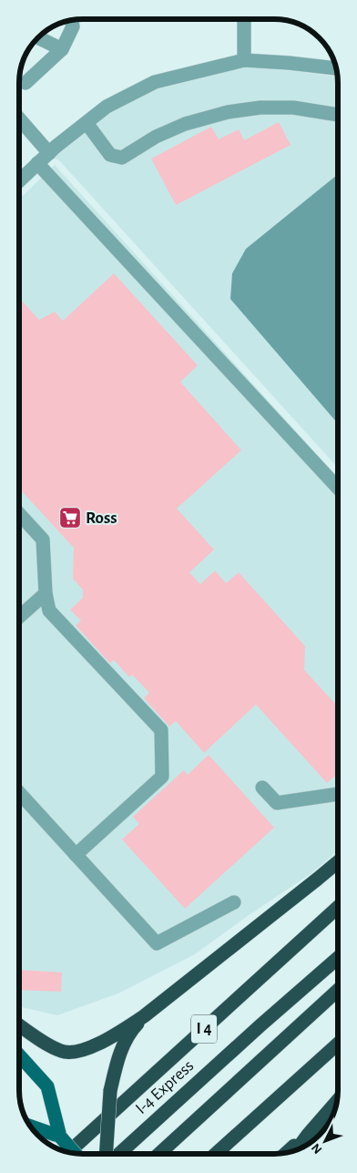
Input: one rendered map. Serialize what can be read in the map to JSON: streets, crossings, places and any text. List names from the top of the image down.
{
  "streets": {
    "highway": ["I 4", "I-4 Express"]
  },
  "places": {
    "supermarket": ["Ross"]
  },
  "north": "bottom left"
}
